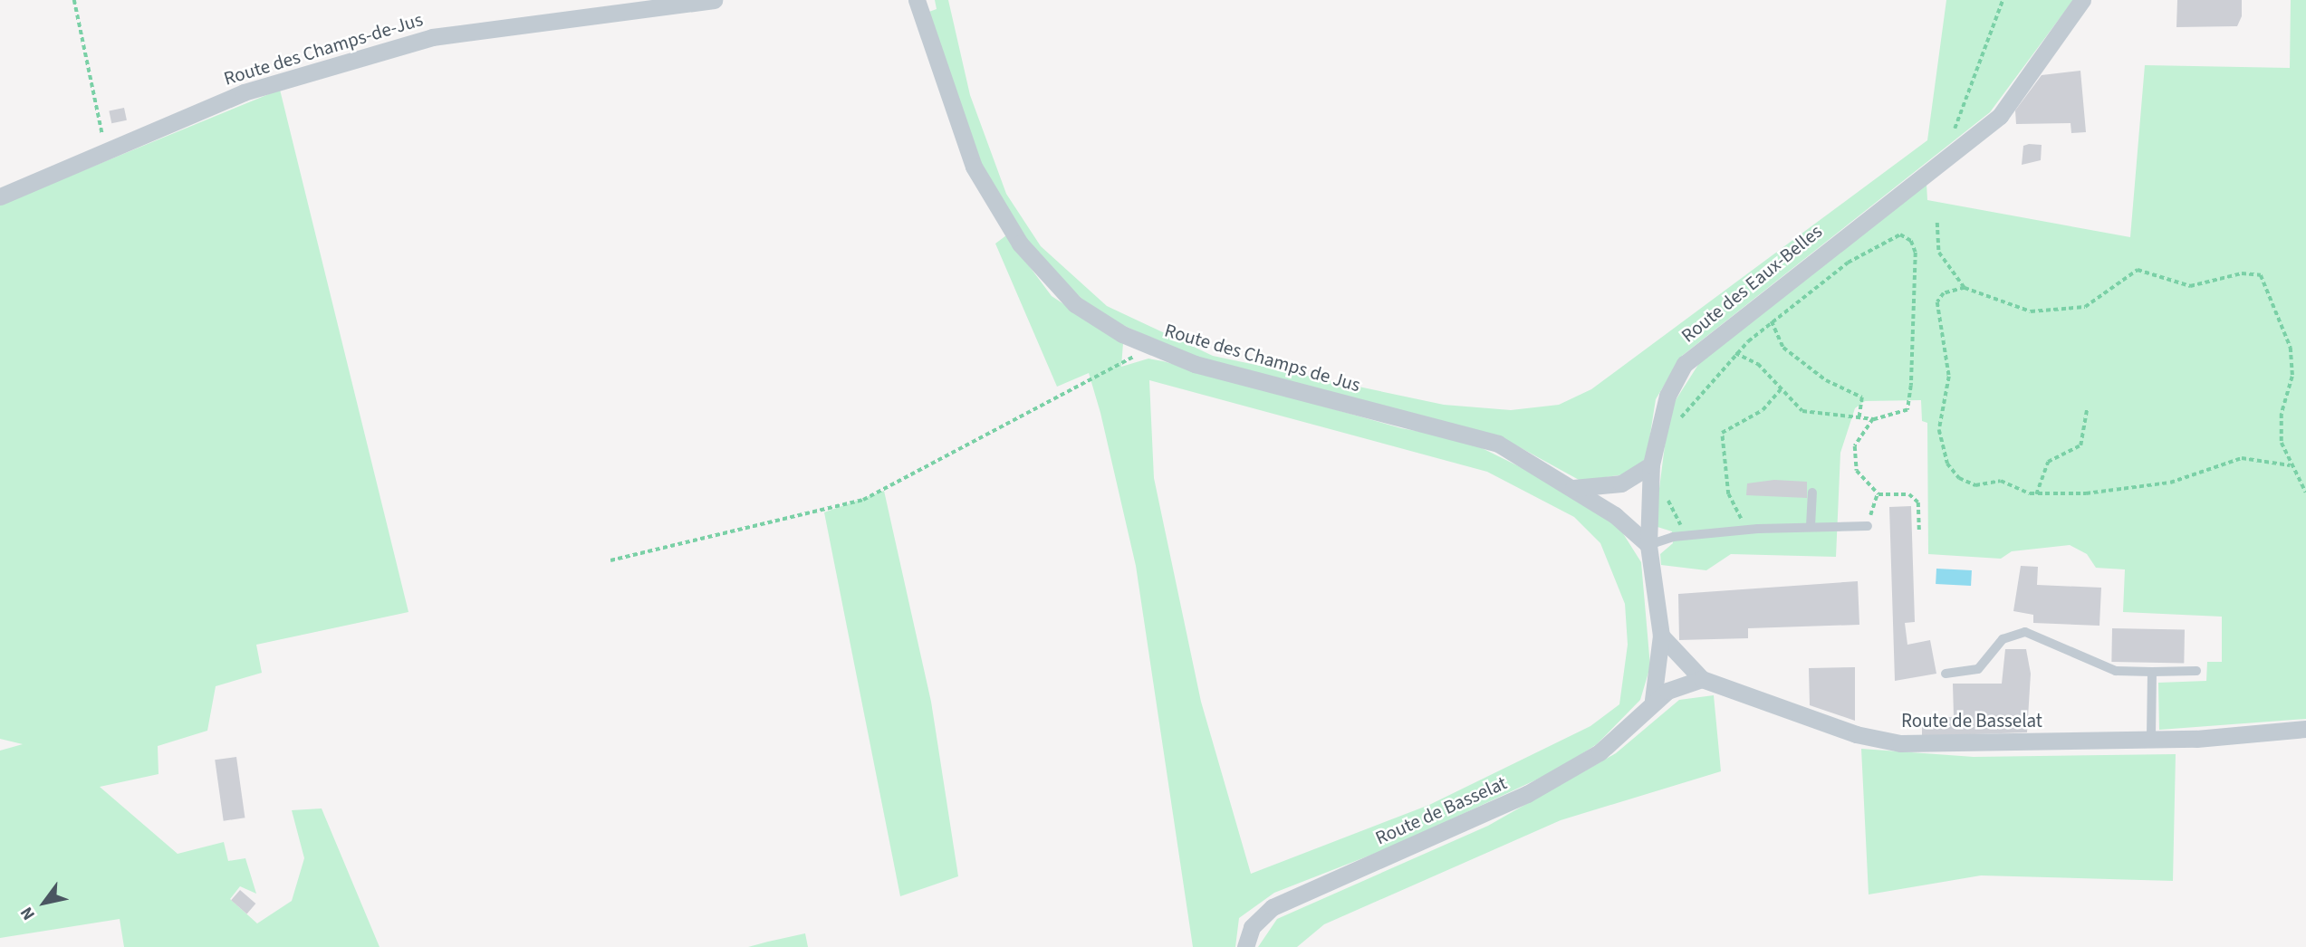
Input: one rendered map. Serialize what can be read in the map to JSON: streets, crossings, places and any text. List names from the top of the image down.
{
  "streets": {
    "street": [
      "Route des Champs-de-Jus",
      "Route des Eaux-Belles",
      "Route des Champs de Jus",
      "Route de Basselat"
    ]
  },
  "crossings": [
    ["Route des Eaux-Belles", "Route des Champs de Jus"]
  ],
  "north": "bottom left"
}
